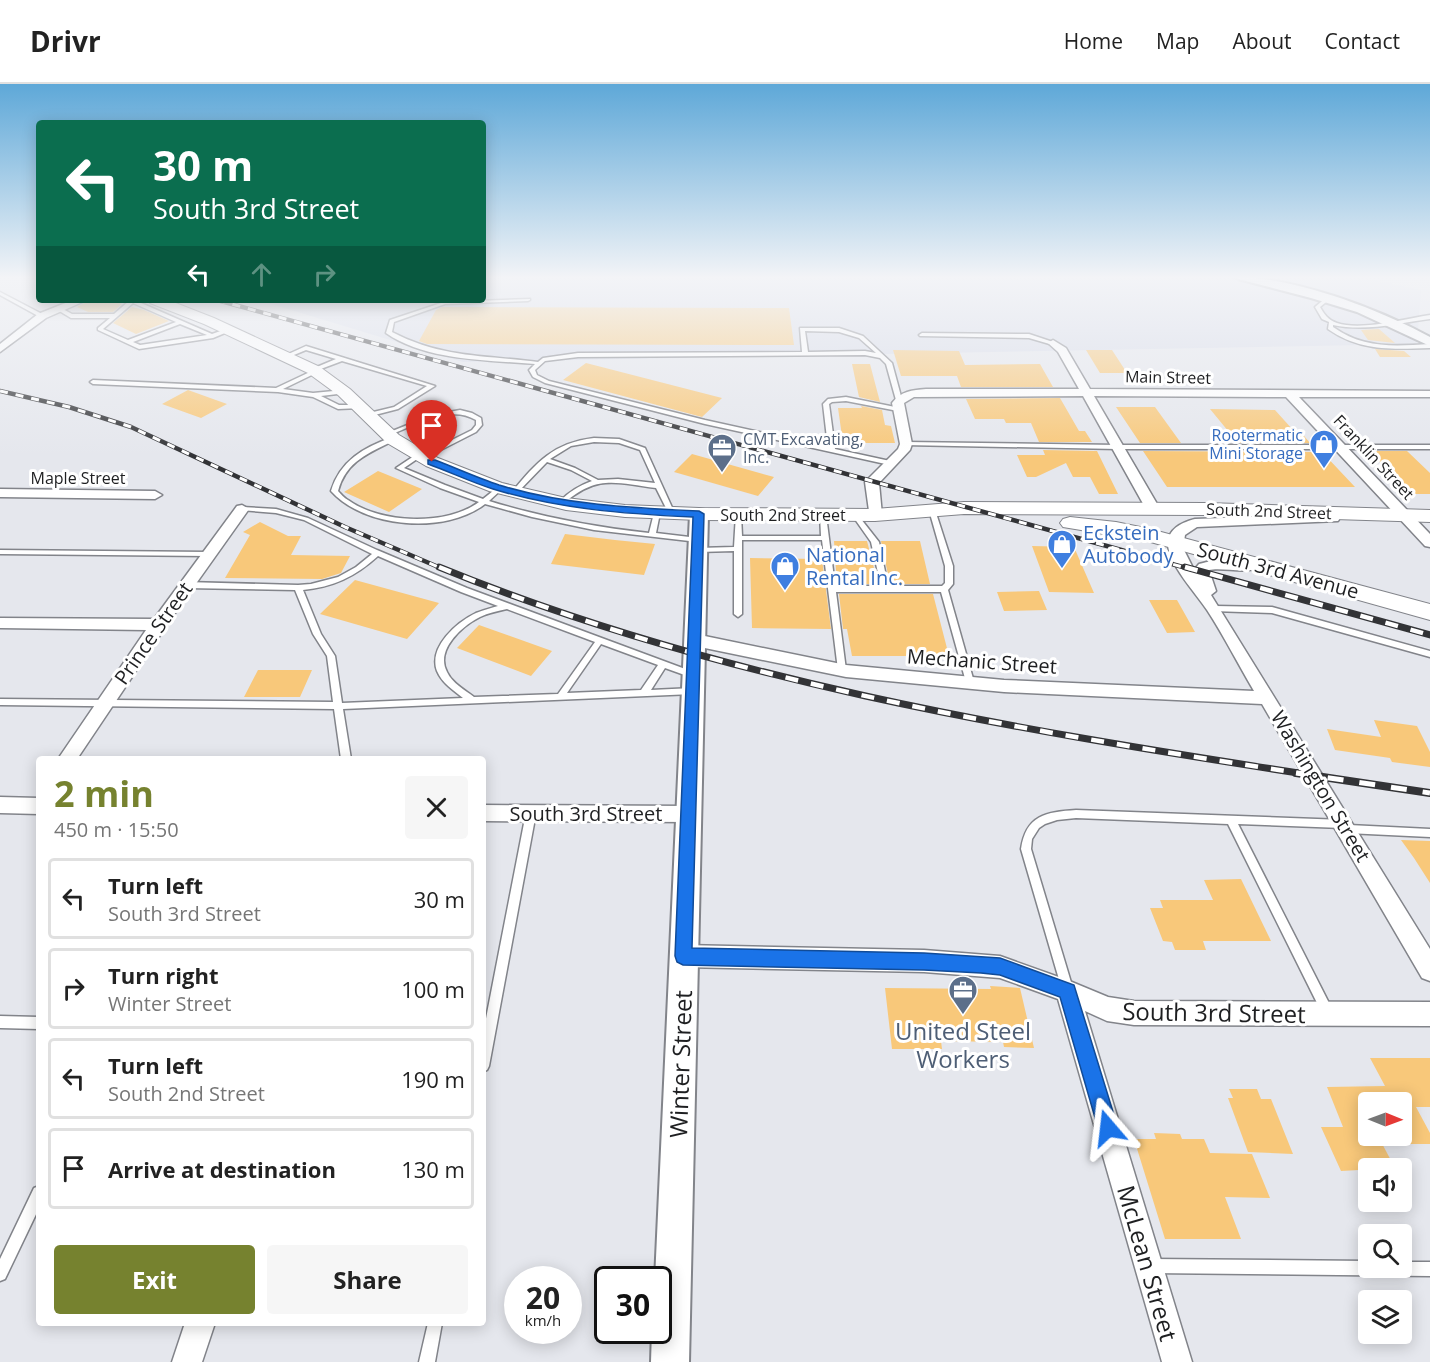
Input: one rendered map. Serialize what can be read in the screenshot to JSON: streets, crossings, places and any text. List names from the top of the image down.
{
  "streets": {
    "main road": ["South 2nd Street", "South 3rd Avenue"],
    "street": [
      "Main Street",
      "Franklin Street",
      "Maple Street",
      "Prince Street",
      "Mechanic Street",
      "Washington Street",
      "South 3rd Street",
      "Winter Street",
      "McLean Street"
    ]
  },
  "crossings": [
    ["Main Street", "Franklin Street"],
    ["Franklin Street", "South 2nd Street"],
    ["South 2nd Street", "South 3rd Avenue"],
    ["South 2nd Street", "Winter Street"],
    ["South 3rd Avenue", "Washington Street"],
    ["Mechanic Street", "Washington Street"],
    ["Mechanic Street", "Winter Street"],
    ["South 3rd Street", "Winter Street"],
    ["South 3rd Street", "McLean Street"]
  ],
  "places": {
    "shop": ["Rootermatic Mini Storage", "Eckstein Autobody", "National Rental Inc."],
    "office": ["CMT Excavating, Inc.", "United Steel Workers"]
  },
  "north": "right",
  "page": {
    "header": "Drivr",
    "nav": [
      "Home",
      "Map",
      "About",
      "Contact"
    ],
    "turn": ["30 m", "South 3rd Street"],
    "heading": ["2 min", "450 m · 15:50"],
    "list": [
      {
        "name": "Turn left",
        "note": "South 3rd Street",
        "value": "30 m"
      },
      {
        "name": "Turn right",
        "note": "Winter Street",
        "value": "100 m"
      },
      {
        "name": "Turn left",
        "note": "South 2nd Street",
        "value": "190 m"
      },
      {
        "name": "Arrive at destination",
        "value": "130 m"
      }
    ],
    "buttons": ["Exit", "Share"],
    "speed": "20 km/h",
    "limit": "30"
  }
}
